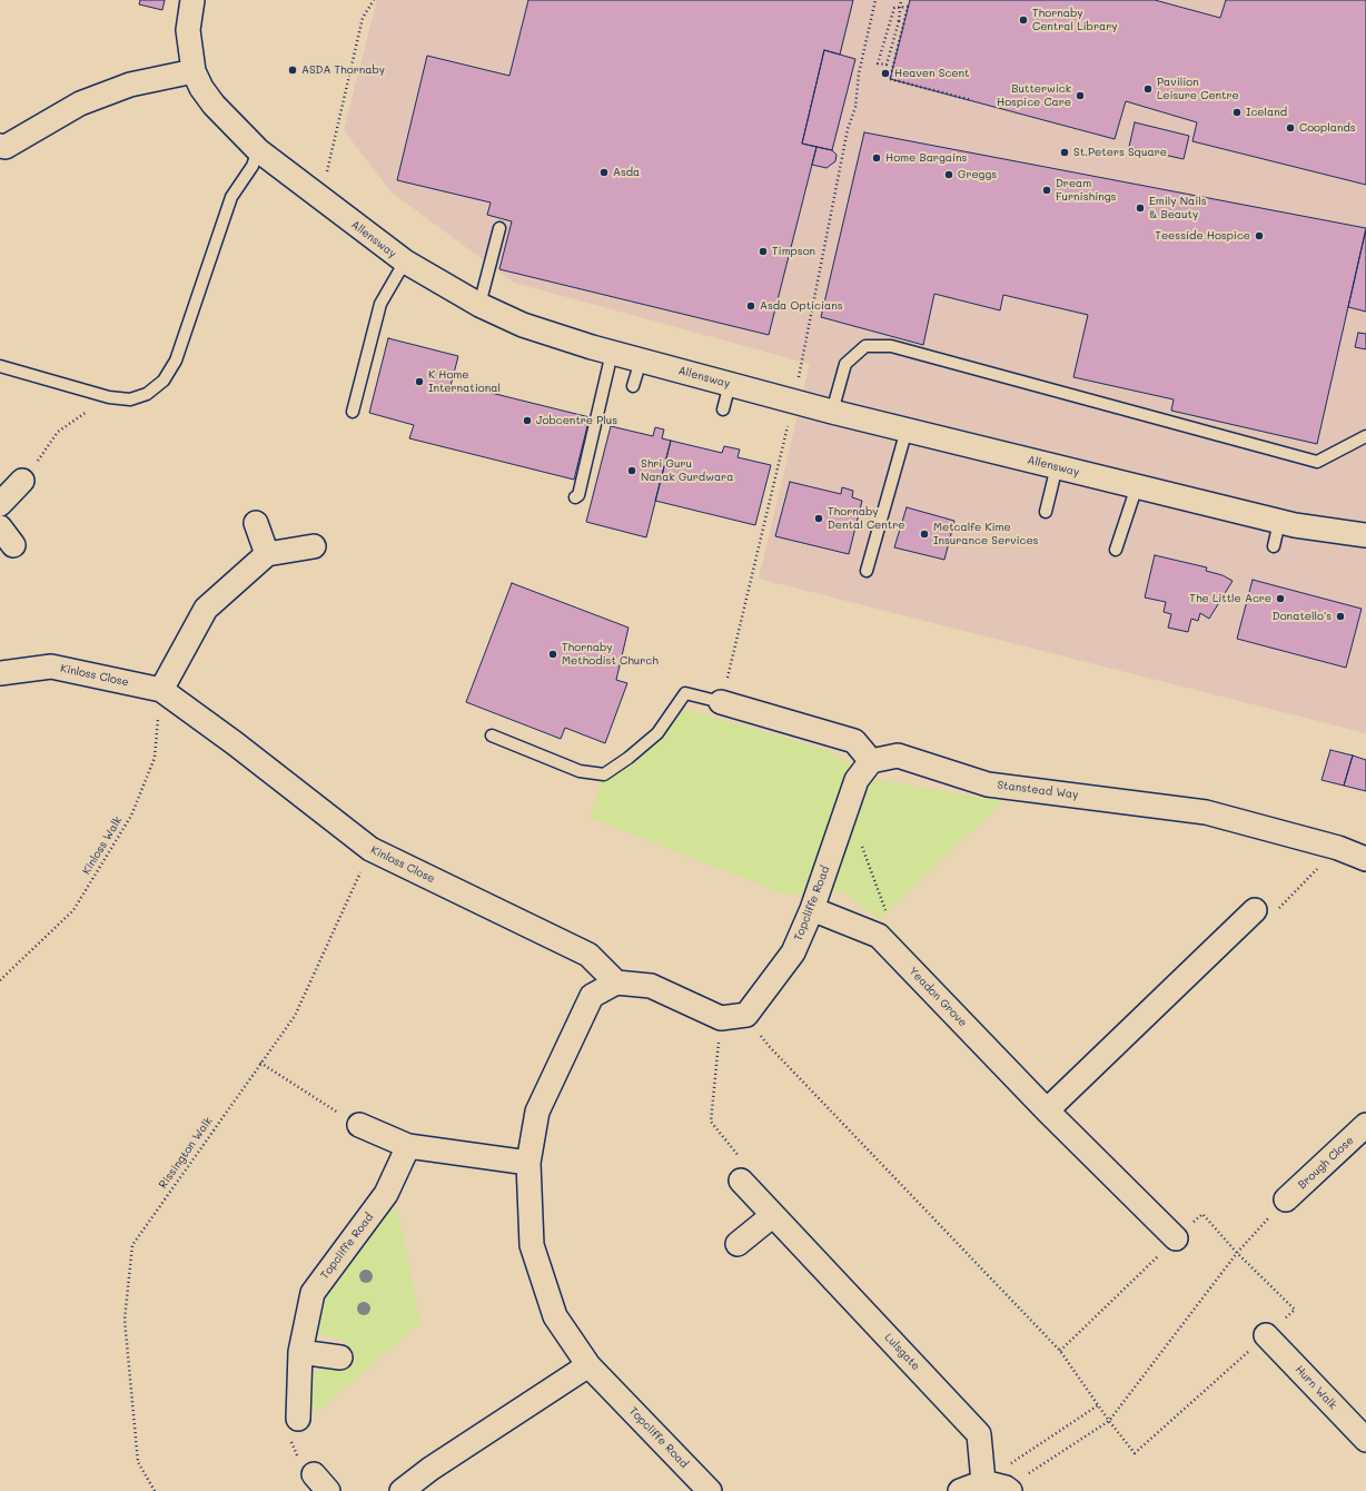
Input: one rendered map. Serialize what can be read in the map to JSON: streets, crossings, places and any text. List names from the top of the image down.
{
  "streets": {
    "street": [
      "Allensway",
      "Kinloss Close",
      "Stanstead Way",
      "Topcliffe Road",
      "Yeadon Grove",
      "Brough Close",
      "Lulsgate",
      "Hurn Walk"
    ],
    "path": ["Kinloss Walk", "Rissington Walk"]
  },
  "crossings": [
    ["Kinloss Close", "Kinloss Walk"],
    ["Kinloss Close", "Topcliffe Road"],
    ["Kinloss Close", "Rissington Walk"],
    ["Stanstead Way", "Topcliffe Road"],
    ["Topcliffe Road", "Yeadon Grove"]
  ],
  "places": [
    "Thornaby Central Library",
    "ASDA Thornaby",
    "Heaven Scent",
    "Pavilion Leisure Centre",
    "Butterwick Hospice Care",
    "Iceland",
    "Cooplands",
    "St.Peters Square",
    "Home Bargains",
    "Asda",
    "Greggs",
    "Dream Furnishings",
    "Emily Nails & Beauty",
    "Teesside Hospice",
    "Timpson",
    "Asda Opticians",
    "K Home International",
    "Jobcentre Plus",
    "Shri Guru Nanak Gurdwara",
    "Thornaby Dental Centre",
    "Metcalfe Kime Insurance Services",
    "The Little Acre",
    "Donatello's",
    "Thornaby Methodist Church"
  ]
}
